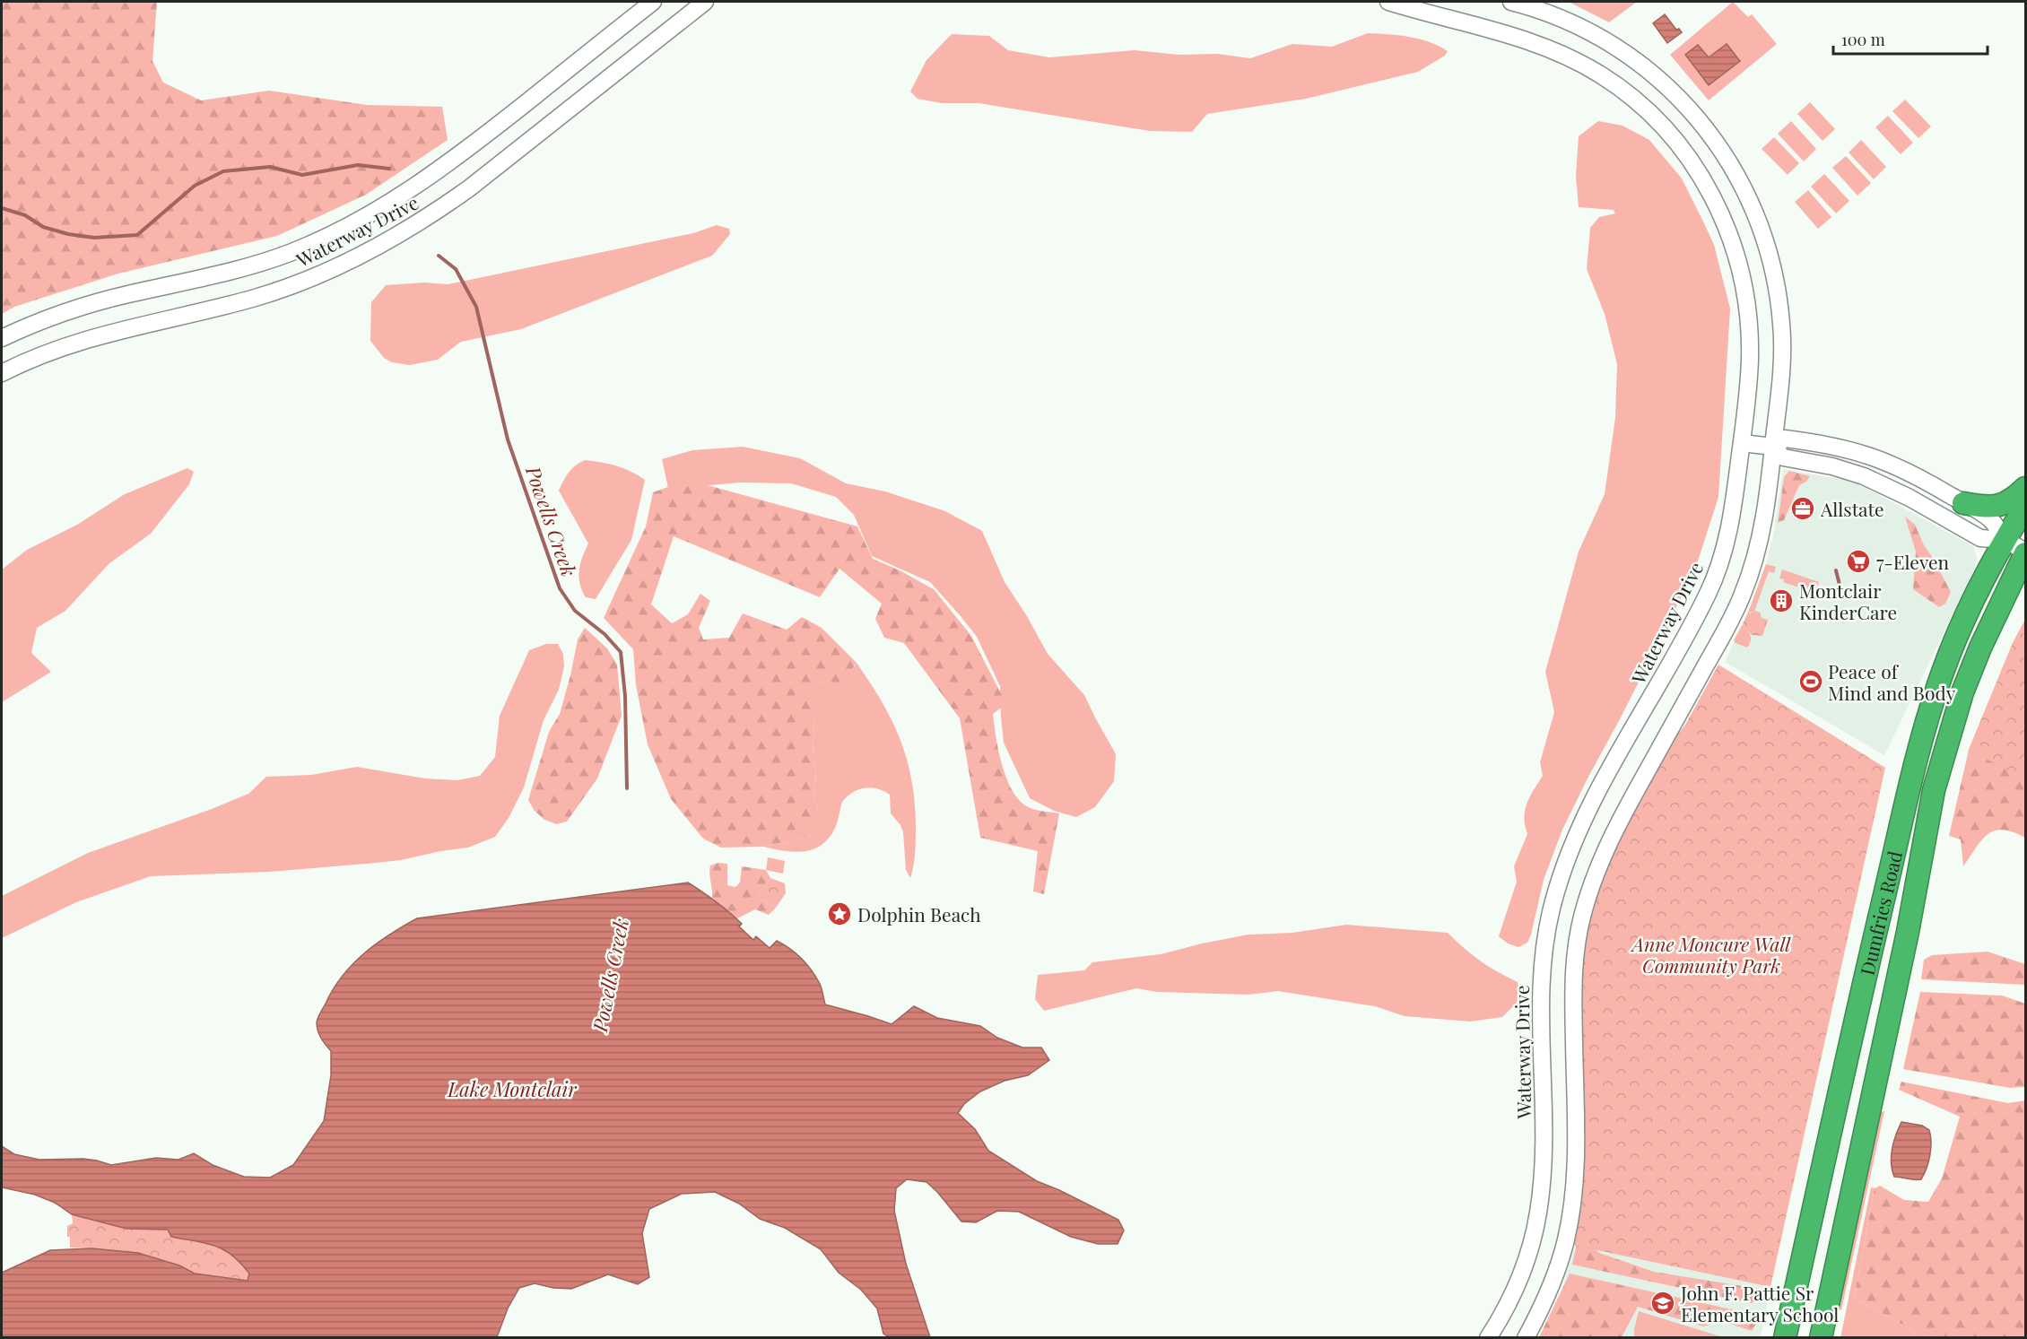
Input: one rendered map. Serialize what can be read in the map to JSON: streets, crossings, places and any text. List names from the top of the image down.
{
  "streets": {
    "highway": ["Dumfries Road"],
    "main road": ["Waterway Drive"]
  },
  "water": ["Powells Creek", "Lake Montclair"],
  "parks": ["Anne Moncure Wall Community Park"],
  "places": {
    "office": ["Allstate"],
    "supermarket": ["7-Eleven"],
    "building": ["Montclair KinderCare"],
    "sports": ["Peace of Mind and Body"],
    "place": ["Dolphin Beach"],
    "school or university": ["John F. Pattie Sr Elementary School"]
  },
  "scale_bar": "100 m"
}
